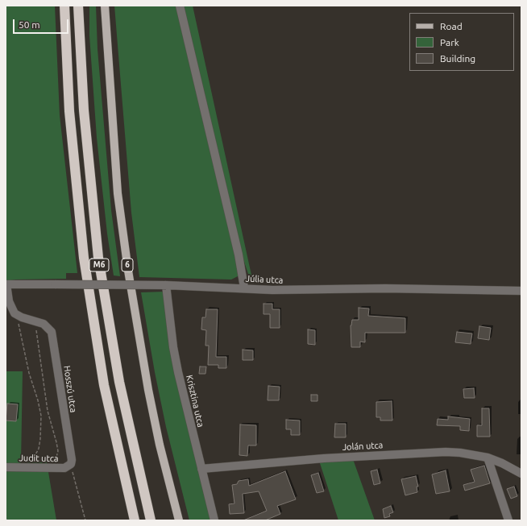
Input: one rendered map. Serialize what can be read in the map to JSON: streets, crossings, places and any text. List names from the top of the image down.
{
  "streets": {
    "highway": ["M6"],
    "main road": ["6"],
    "street": [
      "Júlia utca",
      "Hosszú utca",
      "Krisztina utca",
      "Jolán utca",
      "Judit utca"
    ]
  },
  "crossings": [
    ["Júlia utca", "Krisztina utca"],
    ["Hosszú utca", "Judit utca"],
    ["Krisztina utca", "Jolán utca"]
  ],
  "legend": ["Road", "Park", "Building"],
  "scale_bar": "50 m"
}
